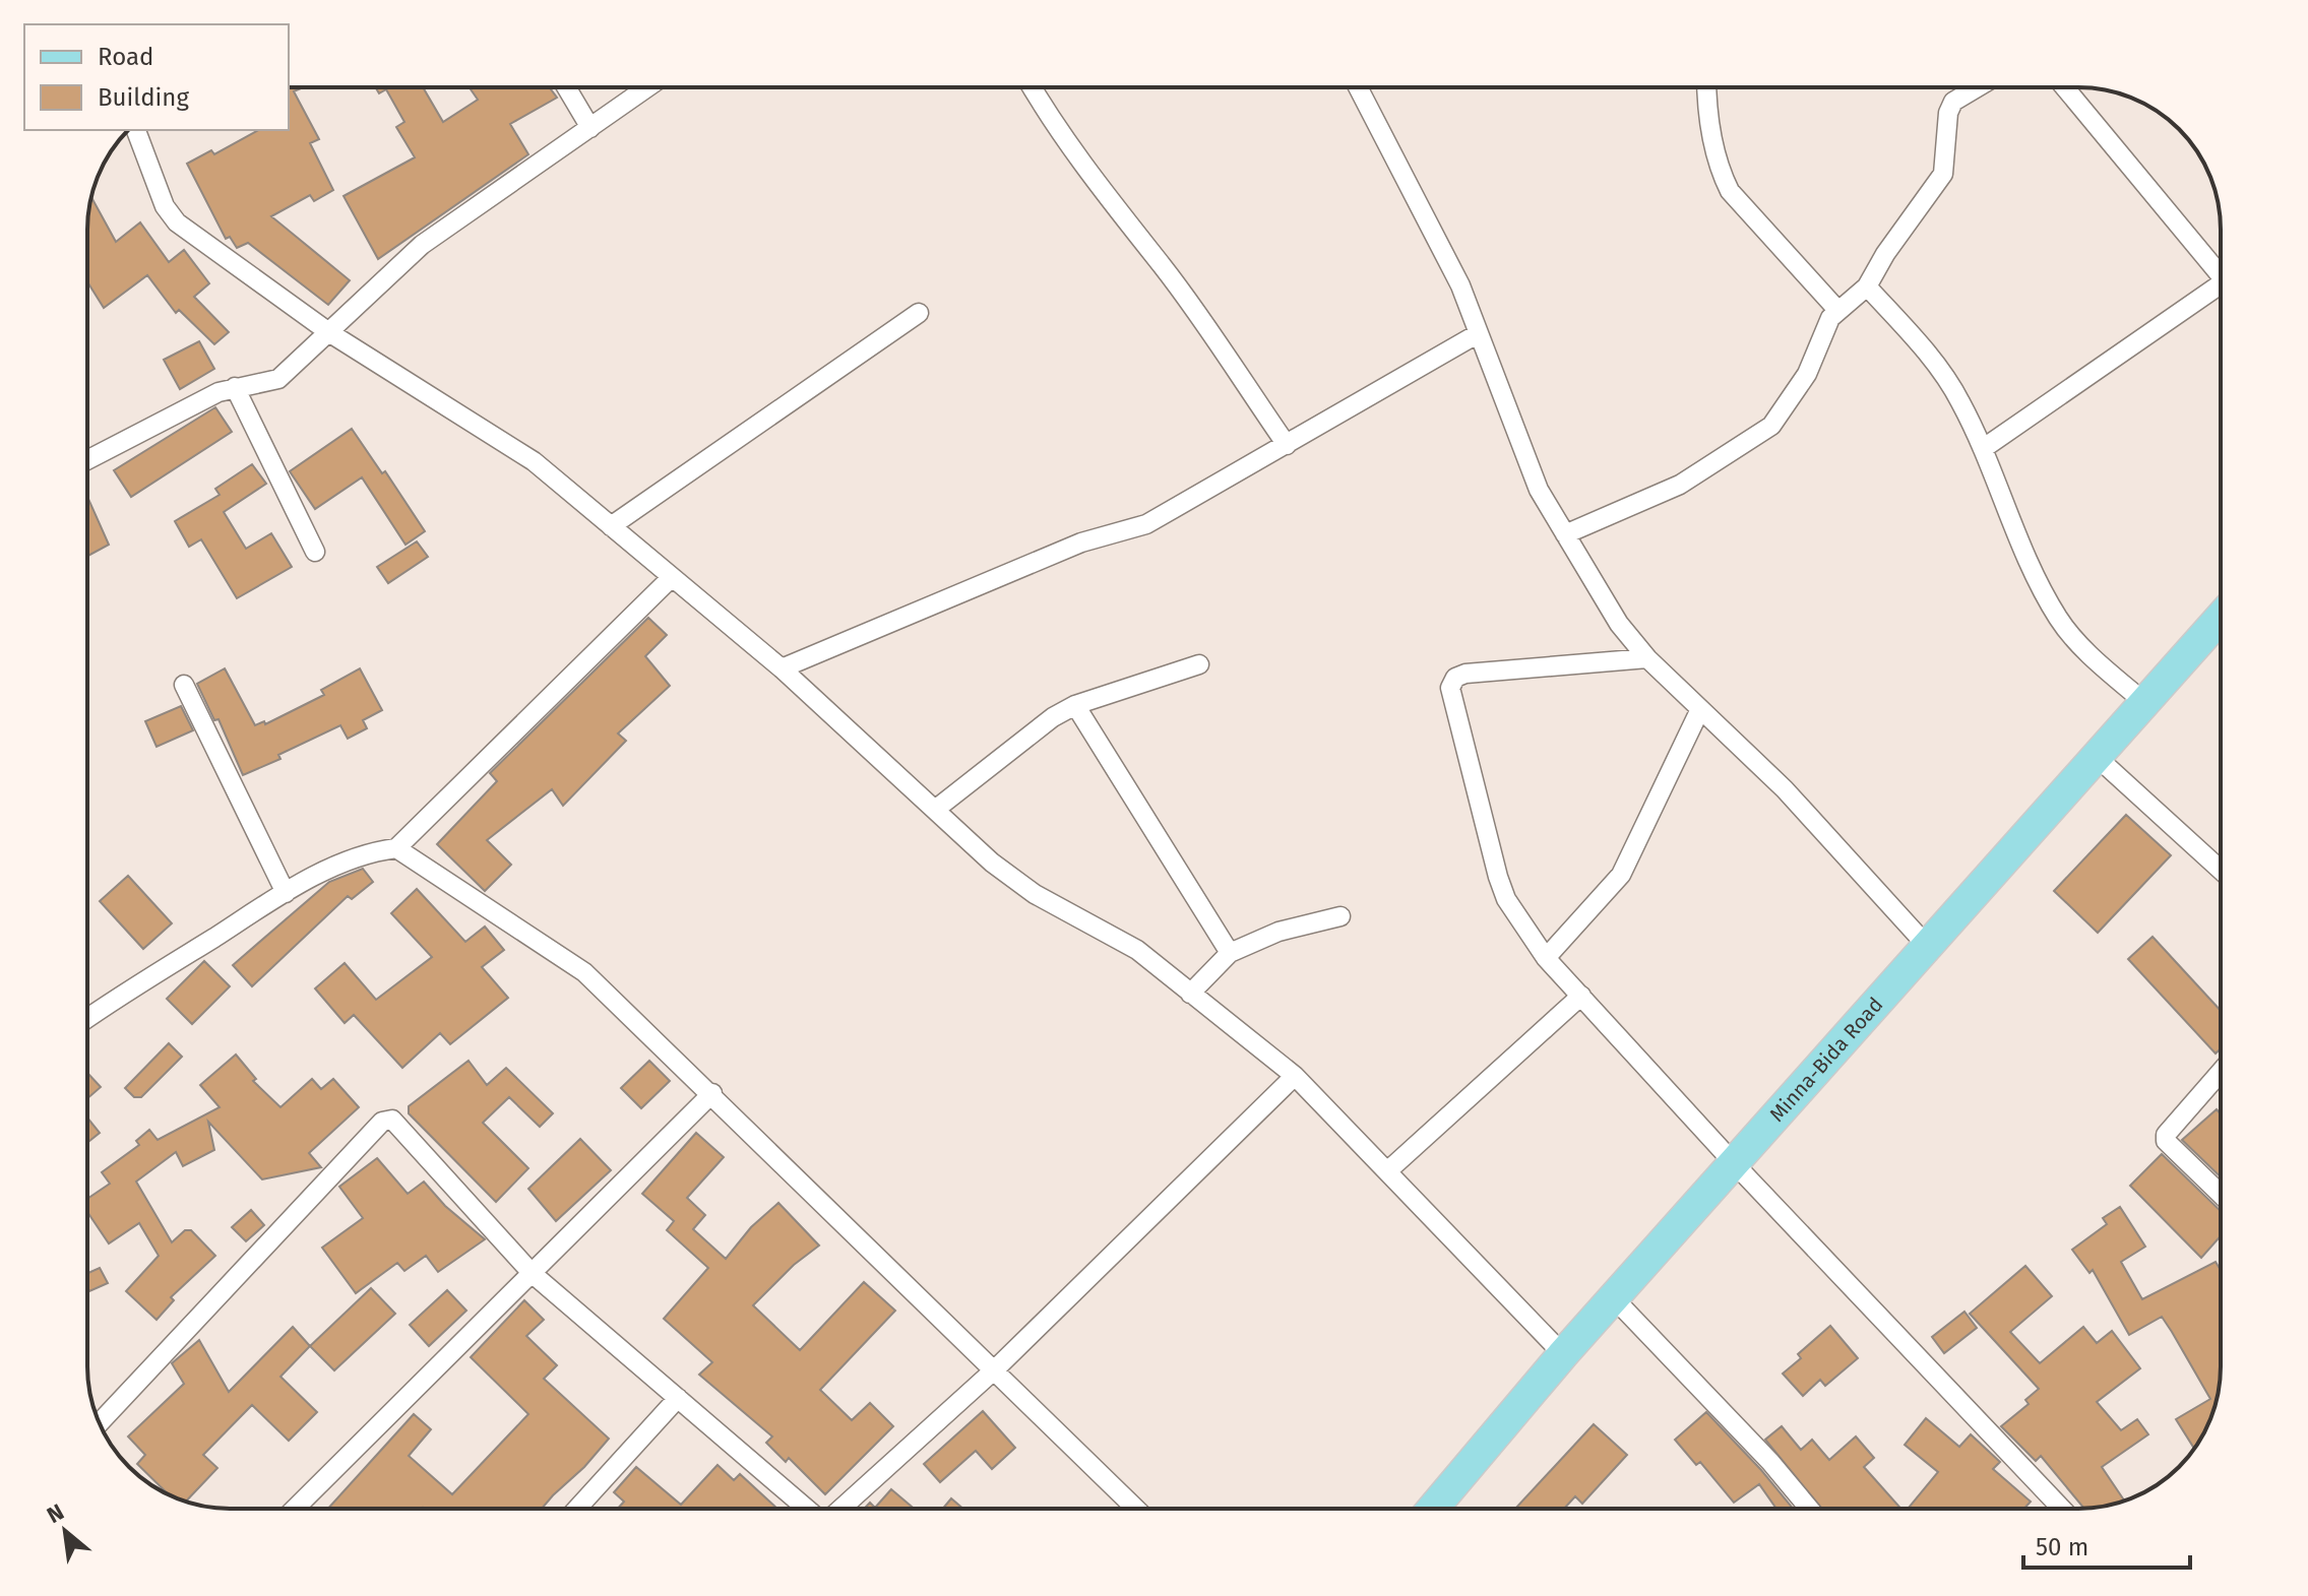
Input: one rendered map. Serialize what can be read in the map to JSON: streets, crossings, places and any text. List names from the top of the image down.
{
  "streets": {
    "main road": ["Minna-Bida Road"]
  },
  "legend": ["Road", "Building"],
  "scale_bar": "50 m",
  "north": "top left"
}
